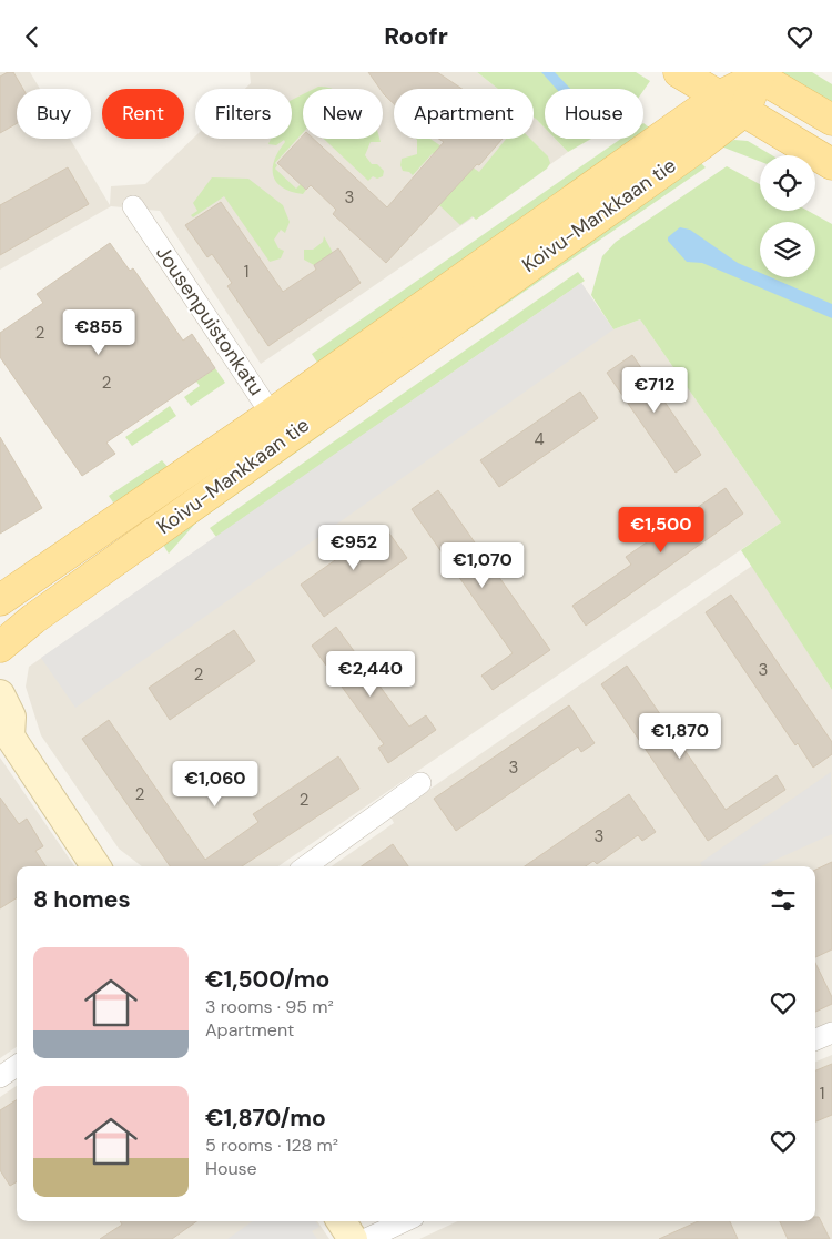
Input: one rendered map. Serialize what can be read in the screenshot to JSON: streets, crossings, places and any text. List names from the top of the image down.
{
  "streets": {
    "main road": ["Koivu-Mankkaan tie"],
    "street": ["Jousenpuistonkatu"]
  },
  "crossings": [
    ["Koivu-Mankkaan tie", "Jousenpuistonkatu"]
  ],
  "house_numbers": [
    "3",
    "1",
    "2",
    "2",
    "4",
    "3",
    "2",
    "3",
    "2",
    "2",
    "3",
    "1"
  ],
  "page": {
    "header": "Roofr",
    "chip": [
      "Buy",
      "Rent",
      "Filters",
      "New",
      "Apartment",
      "House"
    ],
    "price": [
      "€855",
      "€712",
      "€1,500",
      "€952",
      "€1,070",
      "€2,440",
      "€1,870",
      "€1,060"
    ],
    "heading": "8 homes",
    "list": [
      {
        "name": "€1,500/mo",
        "note": "3 rooms · 95 m² · Apartment"
      },
      {
        "name": "€1,870/mo",
        "note": "5 rooms · 128 m² · House"
      }
    ]
  }
}
